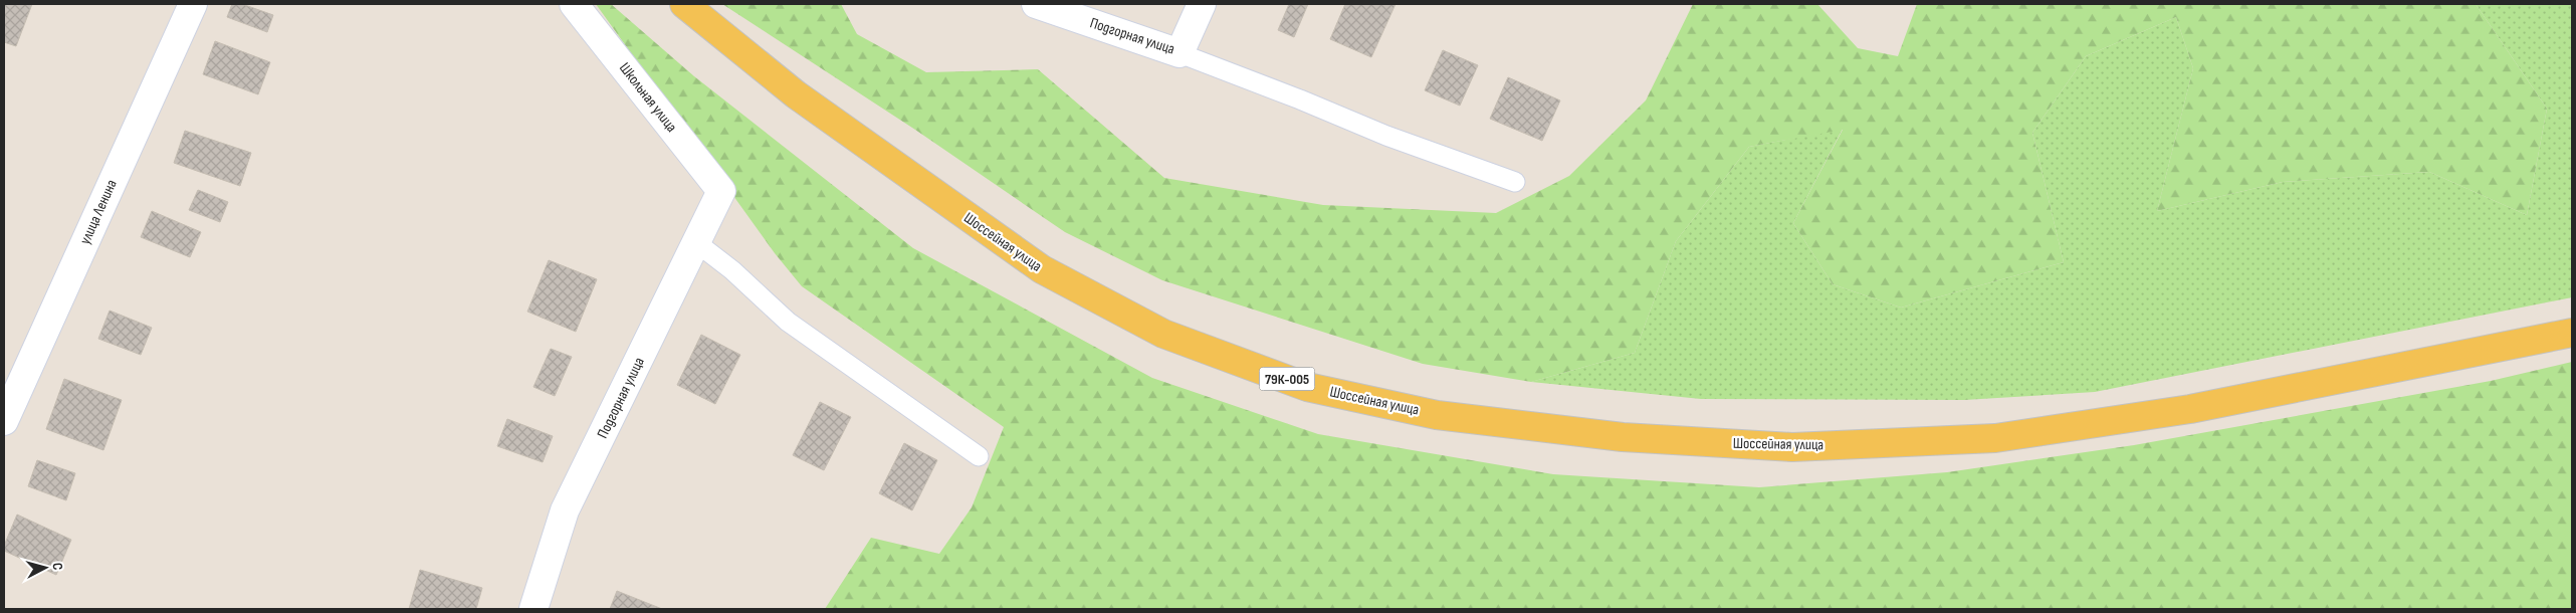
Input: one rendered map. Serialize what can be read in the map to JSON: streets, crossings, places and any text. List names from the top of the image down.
{
  "streets": {
    "main road": ["Шоссейная улица", "79К-005"],
    "street": ["Подгорная улица", "Школьная улица", "улица Ленина"]
  },
  "crossings": [
    ["Подгорная улица", "Школьная улица"]
  ],
  "north": "right"
}
